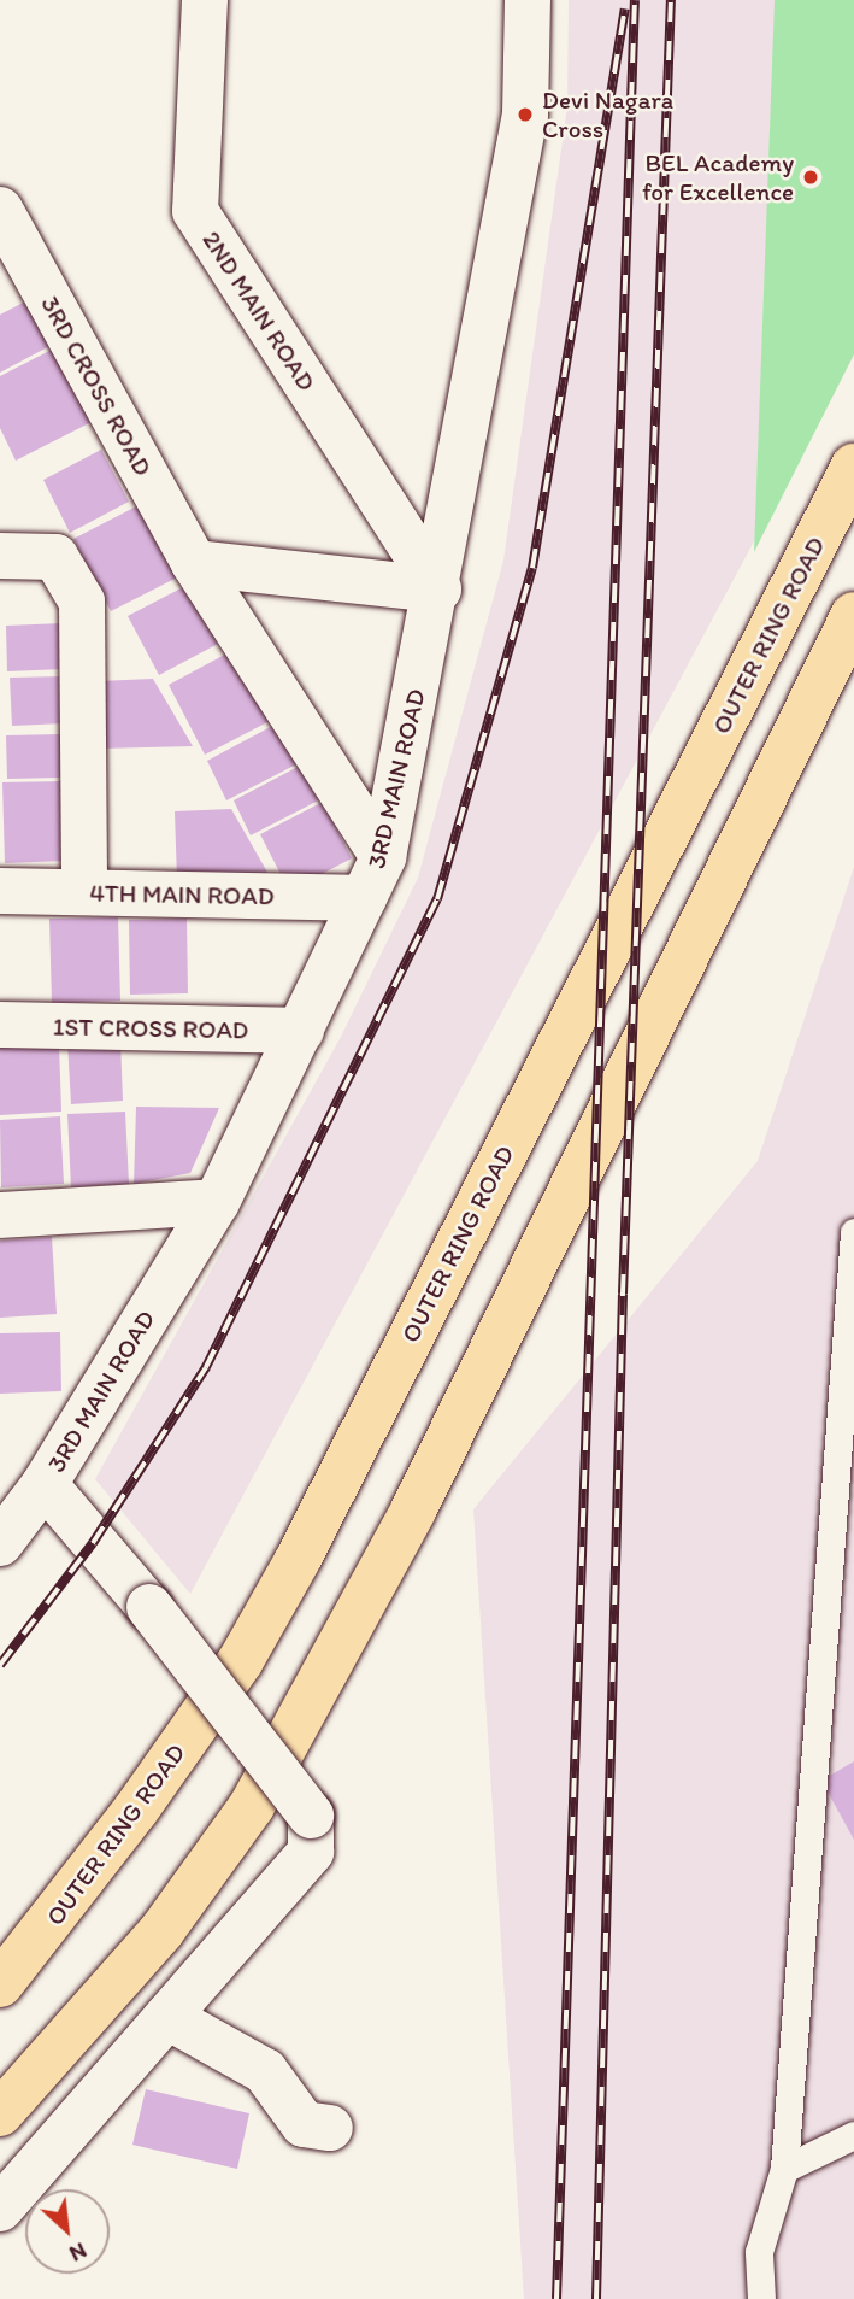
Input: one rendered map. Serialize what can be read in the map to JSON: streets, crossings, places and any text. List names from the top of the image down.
{
  "streets": {
    "highway": ["OUTER RING ROAD"],
    "street": [
      "2ND MAIN ROAD",
      "3RD CROSS ROAD",
      "3RD MAIN ROAD",
      "4TH MAIN ROAD",
      "1ST CROSS ROAD"
    ]
  },
  "crossings": [
    ["2ND MAIN ROAD", "3RD MAIN ROAD"],
    ["3RD CROSS ROAD", "3RD MAIN ROAD"],
    ["3RD MAIN ROAD", "4TH MAIN ROAD"],
    ["3RD MAIN ROAD", "1ST CROSS ROAD"]
  ],
  "places": ["Devi Nagara Cross", "BEL Academy for Excellence"],
  "north": "bottom right"
}
